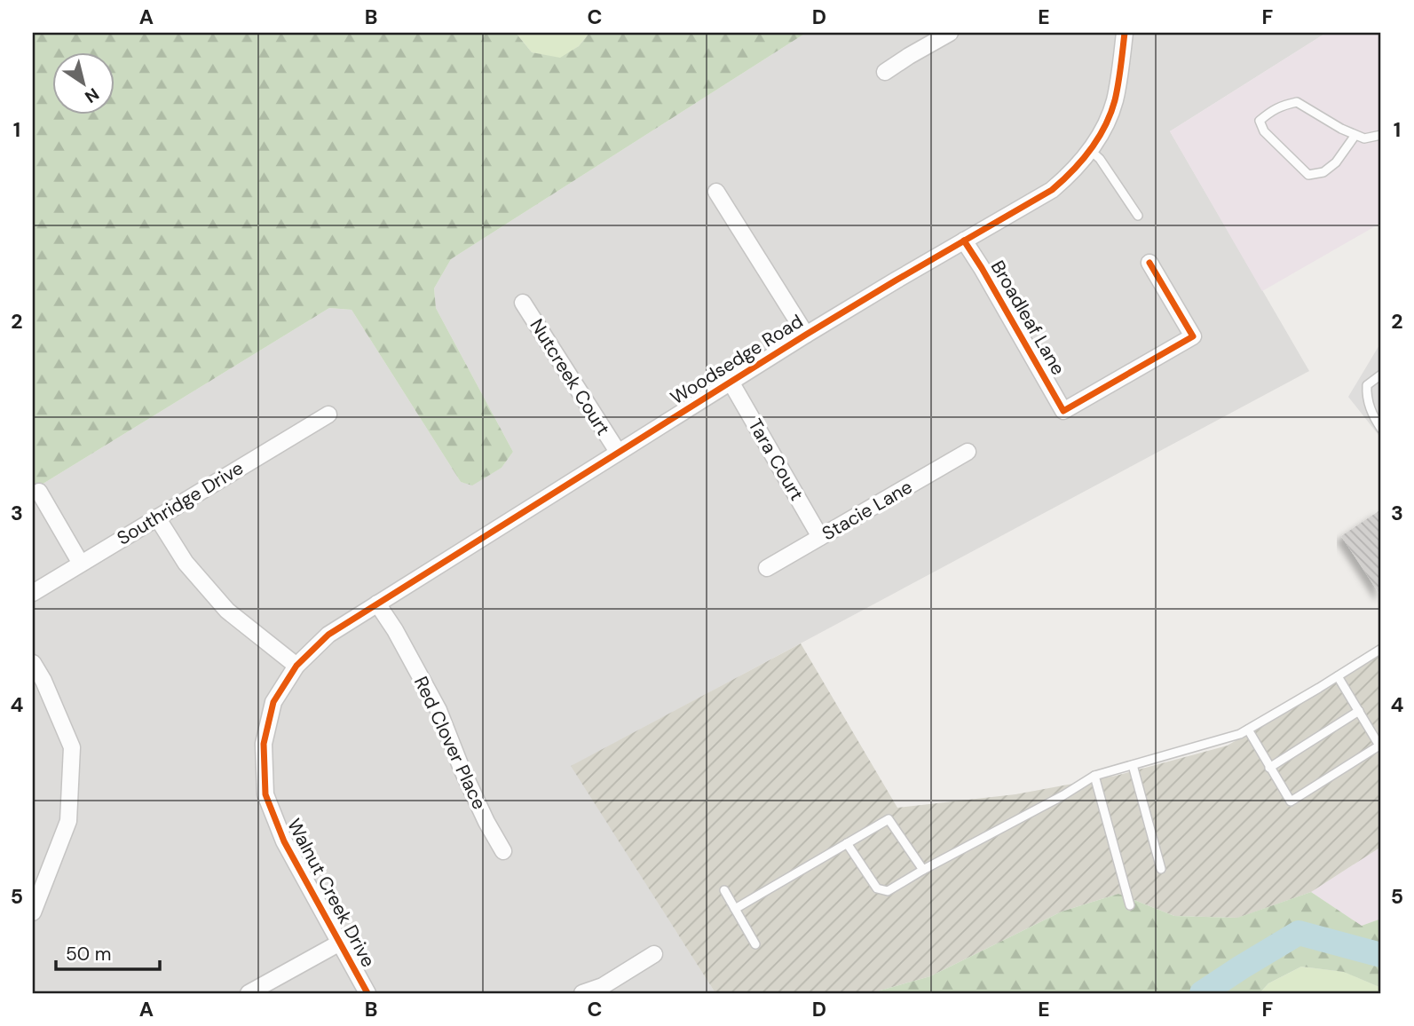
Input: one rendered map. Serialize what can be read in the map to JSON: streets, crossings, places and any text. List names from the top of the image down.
{
  "streets": {
    "street": [
      "Broadleaf Lane",
      "Woodsedge Road",
      "Nutcreek Court",
      "Tara Court",
      "Southridge Drive",
      "Stacie Lane",
      "Red Clover Place",
      "Walnut Creek Drive"
    ]
  },
  "crossings": [
    ["Broadleaf Lane", "Woodsedge Road"],
    ["Woodsedge Road", "Nutcreek Court"],
    ["Woodsedge Road", "Tara Court"],
    ["Woodsedge Road", "Red Clover Place"],
    ["Woodsedge Road", "Walnut Creek Drive"],
    ["Tara Court", "Stacie Lane"]
  ],
  "scale_bar": "50 m",
  "north": "bottom right",
  "grid": {
    "columns": [
      "A",
      "B",
      "C",
      "D",
      "E",
      "F"
    ],
    "rows": [
      "1",
      "2",
      "3",
      "4",
      "5"
    ]
  }
}
